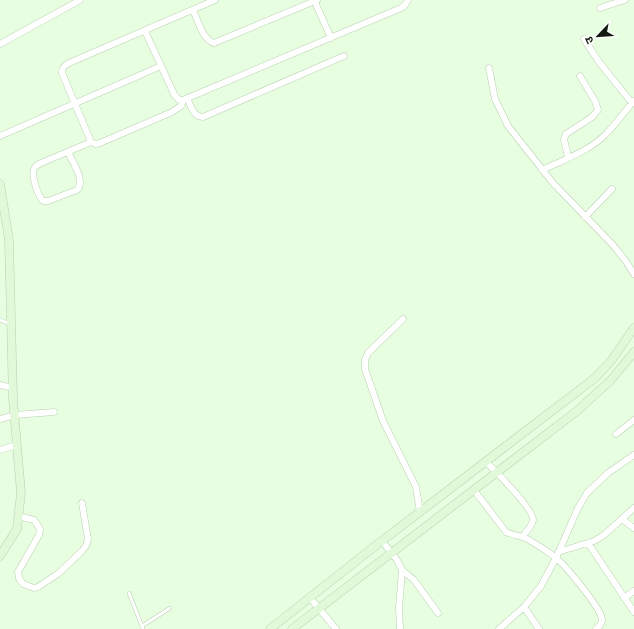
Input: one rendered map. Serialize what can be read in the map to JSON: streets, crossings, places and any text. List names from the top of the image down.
{
  "north": "bottom left"
}
